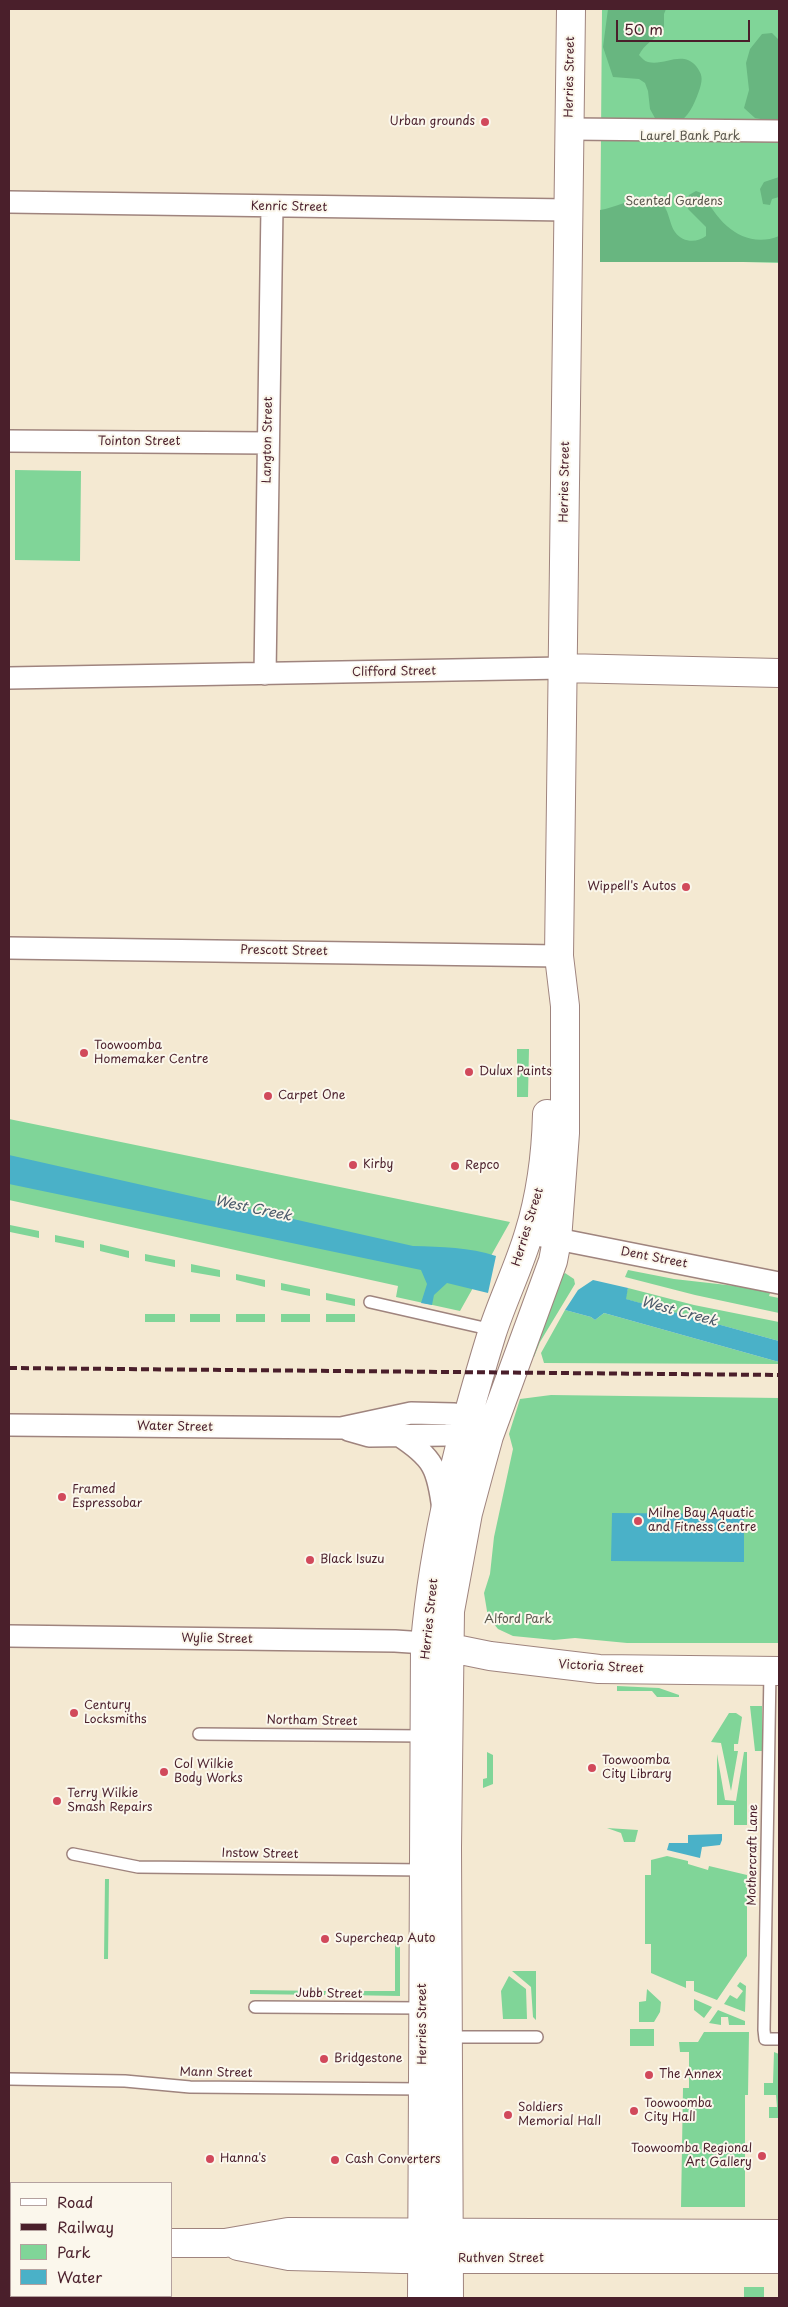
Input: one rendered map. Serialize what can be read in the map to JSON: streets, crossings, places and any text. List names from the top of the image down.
{
  "streets": {
    "main road": [
      "Herries Street",
      "Clifford Street",
      "Victoria Street",
      "Ruthven Street"
    ],
    "street": [
      "Kenric Street",
      "Langton Street",
      "Tointon Street",
      "Prescott Street",
      "Dent Street",
      "Water Street",
      "Wylie Street"
    ],
    "lane": [
      "Northam Street",
      "Instow Street",
      "Mothercraft Lane",
      "Jubb Street",
      "Mann Street"
    ]
  },
  "crossings": [
    ["Herries Street", "Kenric Street"],
    ["Herries Street", "Clifford Street"],
    ["Herries Street", "Prescott Street"],
    ["Herries Street", "Dent Street"],
    ["Herries Street", "Water Street"],
    ["Herries Street", "Wylie Street"],
    ["Herries Street", "Victoria Street"],
    ["Herries Street", "Northam Street"],
    ["Herries Street", "Instow Street"],
    ["Herries Street", "Jubb Street"],
    ["Herries Street", "Mann Street"],
    ["Herries Street", "Ruthven Street"],
    ["Kenric Street", "Langton Street"],
    ["Langton Street", "Tointon Street"],
    ["Langton Street", "Clifford Street"],
    ["Wylie Street", "Victoria Street"],
    ["Victoria Street", "Mothercraft Lane"]
  ],
  "water": ["West Creek"],
  "parks": ["Laurel Bank Park", "Scented Gardens", "Alford Park"],
  "places": [
    "Urban grounds",
    "Wippell's Autos",
    "Toowoomba Homemaker Centre",
    "Dulux Paints",
    "Carpet One",
    "Kirby",
    "Repco",
    "Framed Espressobar",
    "Milne Bay Aquatic and Fitness Centre",
    "Black Isuzu",
    "Century Locksmiths",
    "Toowoomba City Library",
    "Col Wilkie Body Works",
    "Terry Wilkie Smash Repairs",
    "Supercheap Auto",
    "Bridgestone",
    "The Annex",
    "Toowoomba City Hall",
    "Soldiers Memorial Hall",
    "Toowoomba Regional Art Gallery",
    "Hanna's",
    "Cash Converters"
  ],
  "legend": [
    "Road",
    "Railway",
    "Park",
    "Water"
  ],
  "scale_bar": "50 m"
}
